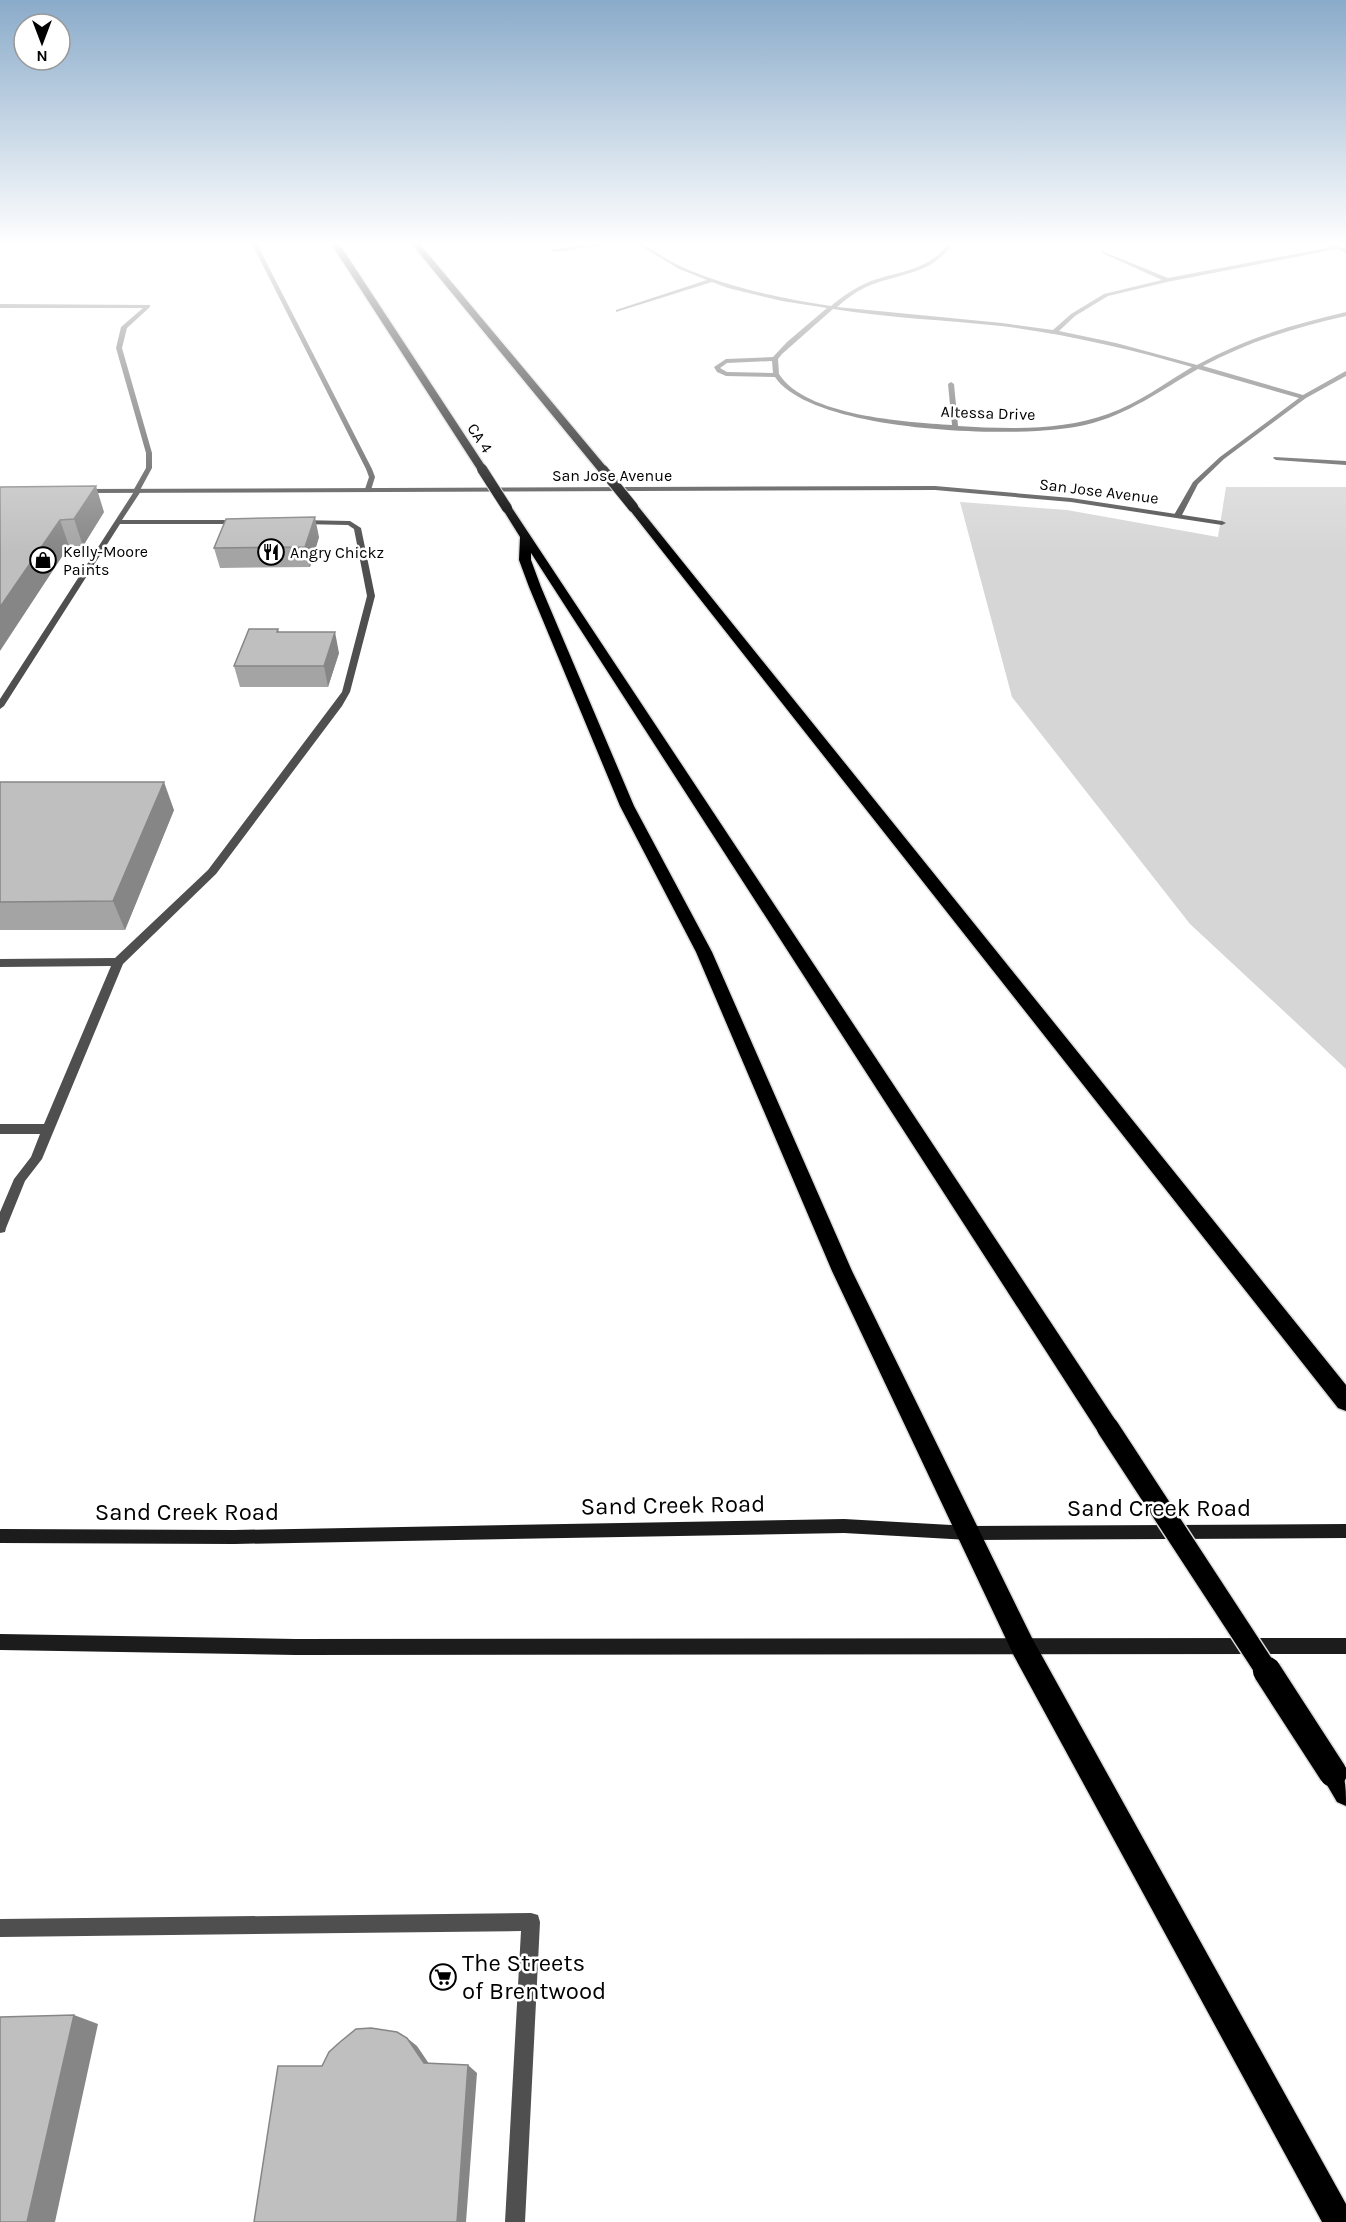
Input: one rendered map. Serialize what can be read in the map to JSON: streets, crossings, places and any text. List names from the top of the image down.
{
  "streets": {
    "highway": ["CA 4"],
    "main road": ["Sand Creek Road"],
    "street": ["Altessa Drive", "San Jose Avenue"]
  },
  "places": {
    "restaurant": ["Angry Chickz"],
    "shop": ["Kelly-Moore Paints"],
    "supermarket": ["The Streets of Brentwood"]
  },
  "north": "bottom"
}
